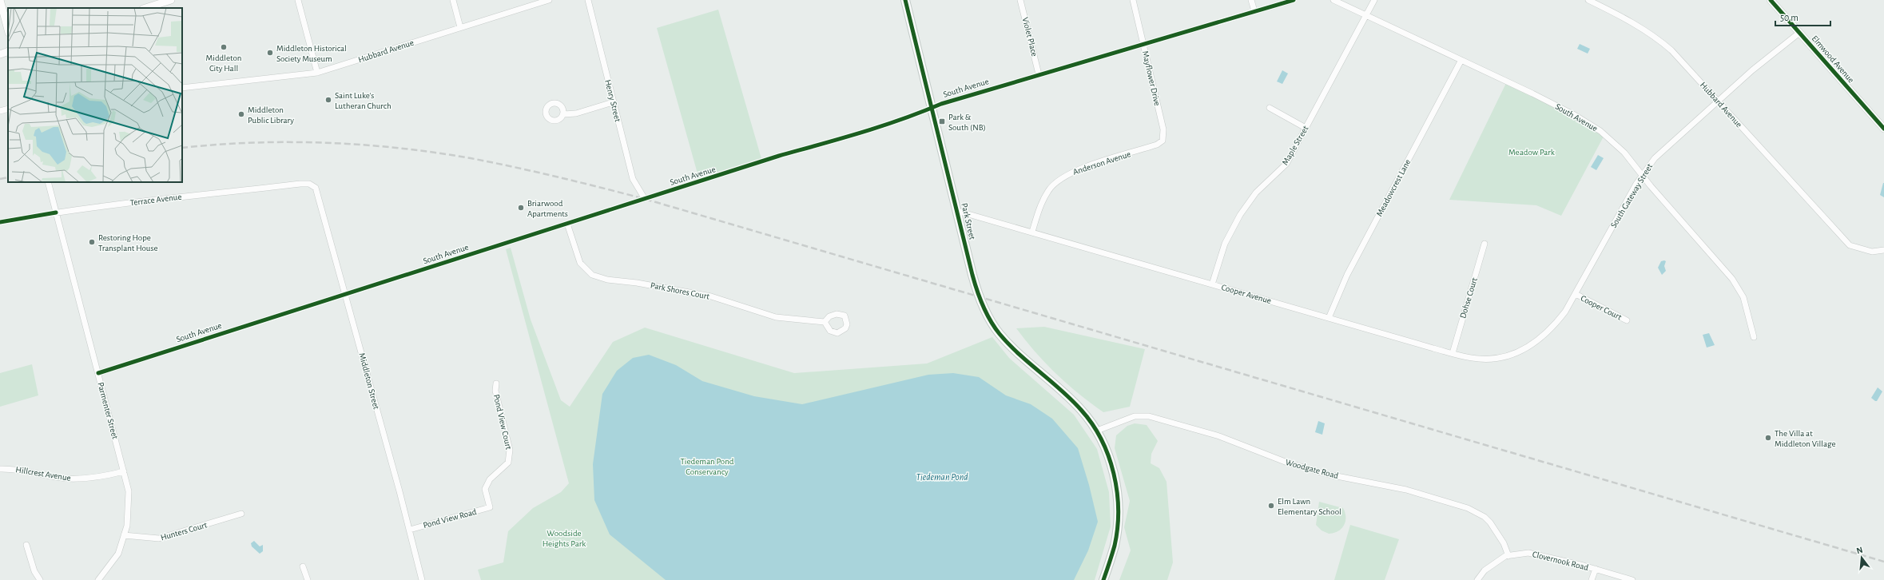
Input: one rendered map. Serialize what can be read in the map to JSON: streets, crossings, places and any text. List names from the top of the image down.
{
  "streets": {
    "main road": ["Park Street"],
    "street": [
      "Violet Place",
      "Hubbard Avenue",
      "Elmwood Avenue",
      "Mayflower Drive",
      "South Avenue",
      "Henry Street",
      "Maple Street",
      "Anderson Avenue",
      "Meadowcrest Lane",
      "South Gateway Street",
      "Terrace Avenue",
      "Park Shores Court",
      "Cooper Avenue",
      "Dohse Court",
      "Cooper Court",
      "Middleton Street",
      "Parmenter Street",
      "Pond View Court",
      "Woodgate Road",
      "Hillcrest Avenue",
      "Pond View Road",
      "Hunters Court",
      "Clovernook Road"
    ]
  },
  "crossings": [
    ["Violet Place", "South Avenue"],
    ["Hubbard Avenue", "South Gateway Street"],
    ["Elmwood Avenue", "South Gateway Street"],
    ["Mayflower Drive", "South Avenue"],
    ["Mayflower Drive", "Anderson Avenue"],
    ["South Avenue", "Henry Street"],
    ["South Avenue", "Maple Street"],
    ["South Avenue", "Meadowcrest Lane"],
    ["South Avenue", "South Gateway Street"],
    ["South Avenue", "Park Street"],
    ["South Avenue", "Park Shores Court"],
    ["South Avenue", "Middleton Street"],
    ["South Avenue", "Parmenter Street"],
    ["Maple Street", "Cooper Avenue"],
    ["Anderson Avenue", "Cooper Avenue"],
    ["Meadowcrest Lane", "Cooper Avenue"],
    ["South Gateway Street", "Cooper Avenue"],
    ["South Gateway Street", "Cooper Court"],
    ["Terrace Avenue", "Middleton Street"],
    ["Terrace Avenue", "Parmenter Street"],
    ["Park Street", "Cooper Avenue"],
    ["Park Street", "Woodgate Road"],
    ["Cooper Avenue", "Dohse Court"],
    ["Middleton Street", "Pond View Road"],
    ["Parmenter Street", "Hillcrest Avenue"],
    ["Parmenter Street", "Hunters Court"],
    ["Pond View Court", "Pond View Road"],
    ["Woodgate Road", "Clovernook Road"]
  ],
  "water": ["Tiedeman Pond"],
  "parks": ["Meadow Park", "Tiedeman Pond Conservancy", "Woodside Heights Park"],
  "places": {
    "other": [
      "Middleton City Hall",
      "Middleton Historical Society Museum",
      "Saint Luke's Lutheran Church",
      "Middleton Public Library",
      "Briarwood Apartments",
      "Restoring Hope Transplant House",
      "The Villa at Middleton Village",
      "Elm Lawn Elementary School"
    ],
    "transit": ["Park & South (NB)"]
  },
  "scale_bar": "50 m",
  "north": "top"
}
